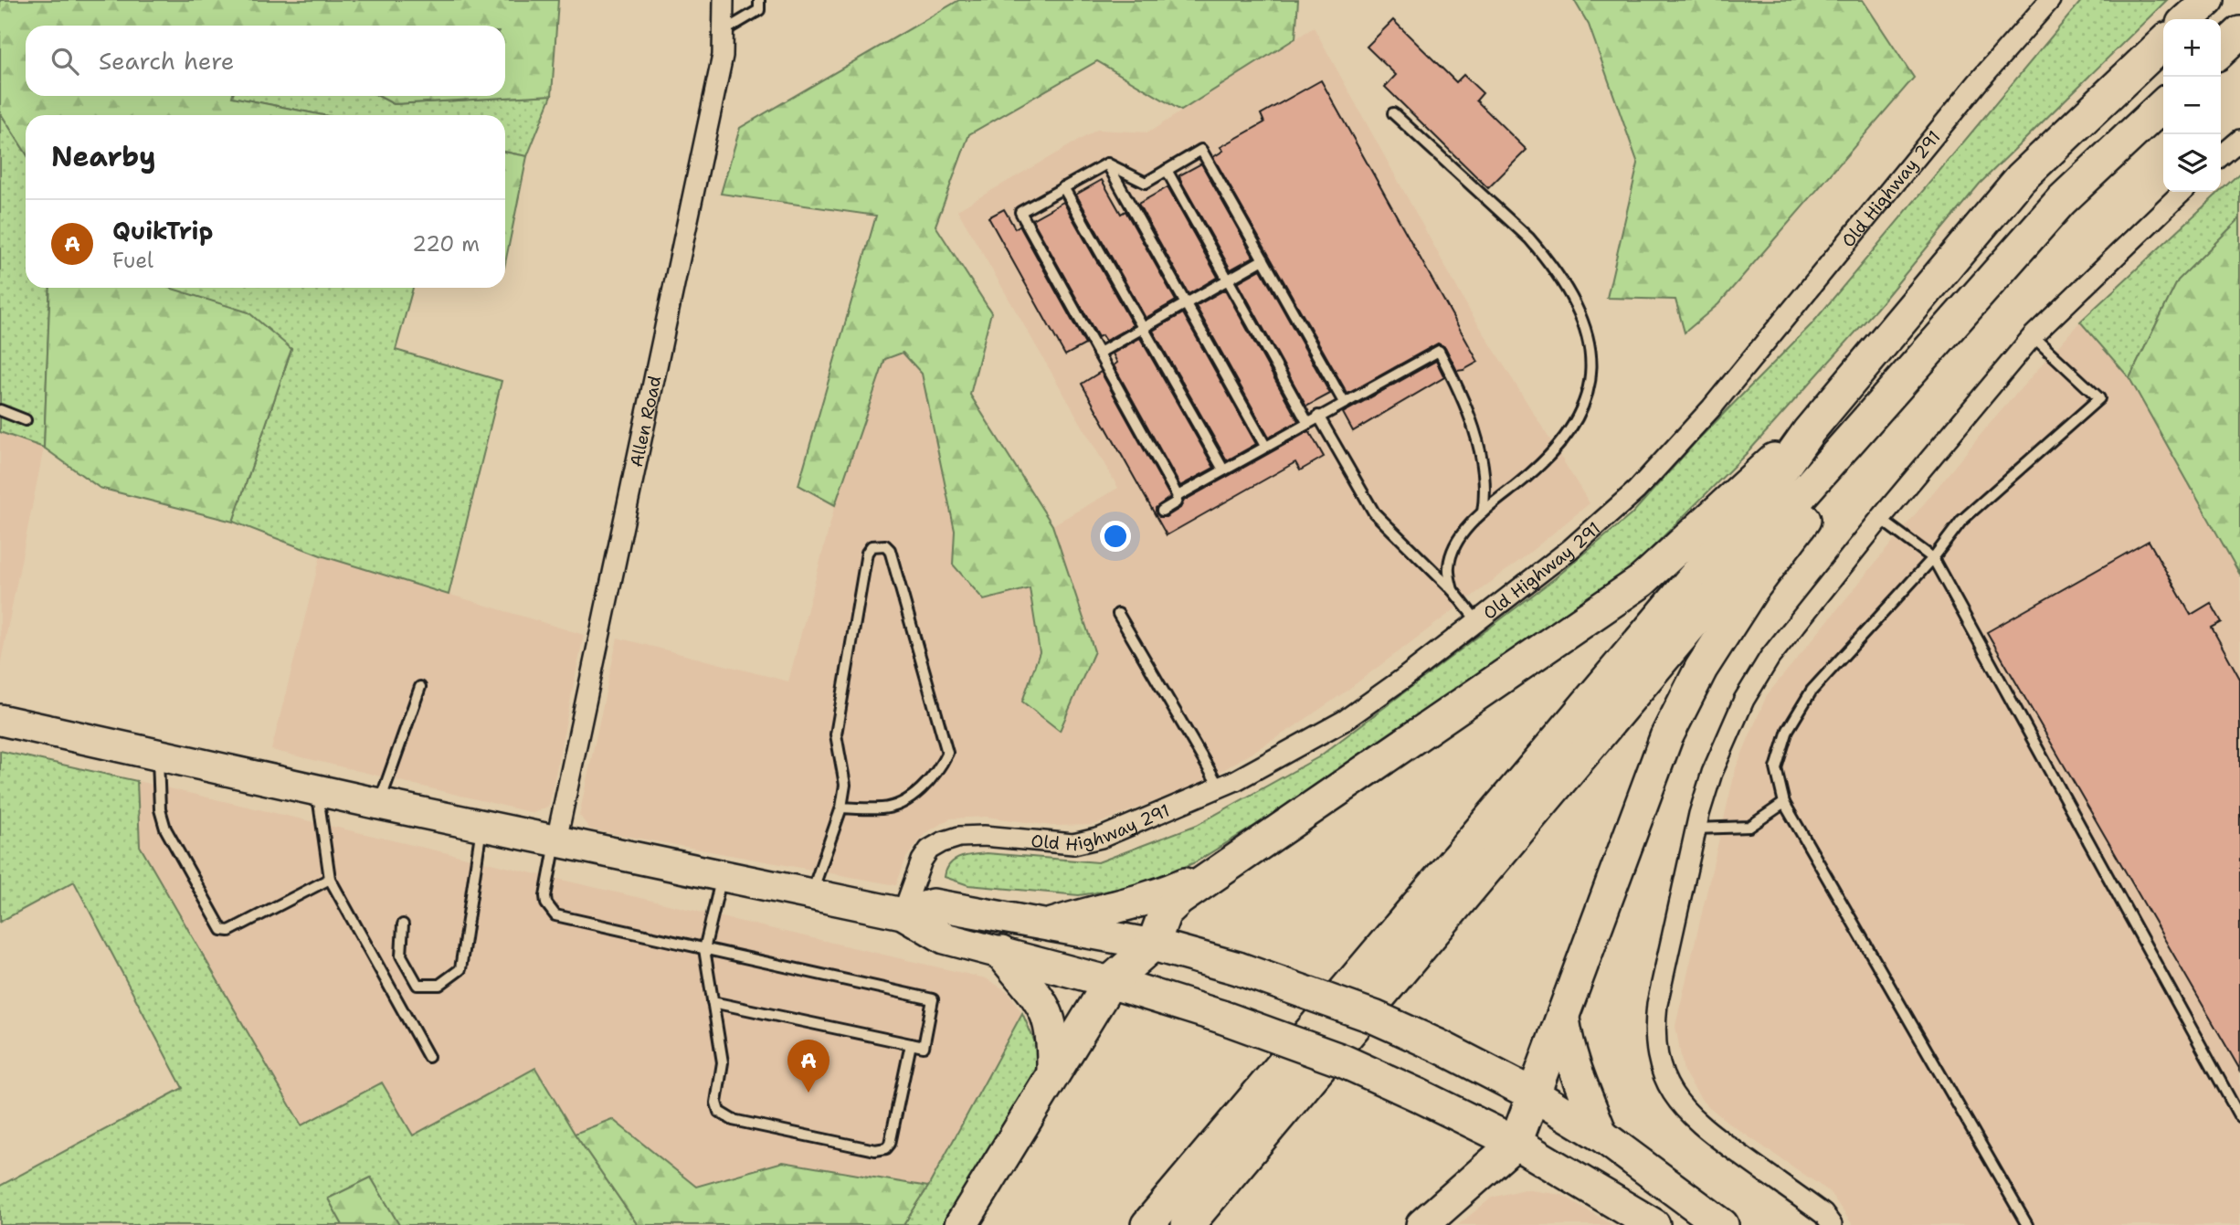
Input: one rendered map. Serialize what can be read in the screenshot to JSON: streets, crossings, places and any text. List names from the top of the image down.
{
  "streets": {
    "street": ["Old Highway 291", "Allen Road"]
  },
  "page": {
    "map_buttons": ["+", "−"],
    "search": "Search here",
    "heading": "Nearby",
    "list": [
      {
        "mark": "A",
        "name": "QuikTrip",
        "note": "Fuel",
        "value": "220 m"
      }
    ],
    "pins": "A"
  }
}
